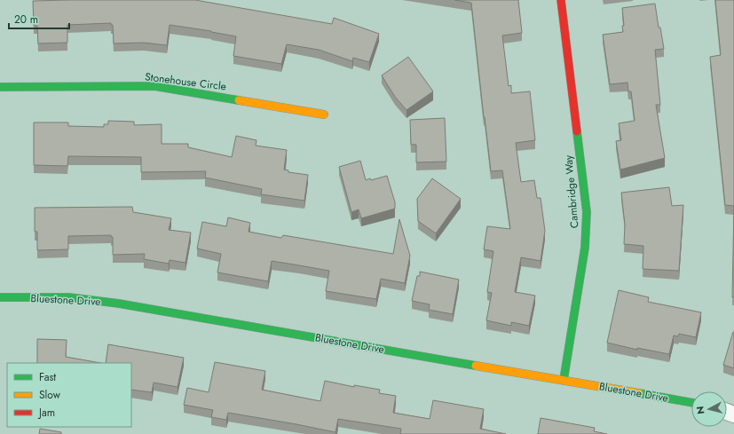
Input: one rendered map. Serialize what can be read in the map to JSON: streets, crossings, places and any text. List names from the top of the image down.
{
  "streets": {
    "street": ["Stonehouse Circle", "Cambridge Way", "Bluestone Drive"]
  },
  "crossings": [
    ["Cambridge Way", "Bluestone Drive"]
  ],
  "legend": ["Fast", "Slow", "Jam"],
  "scale_bar": "20 m",
  "north": "left"
}
